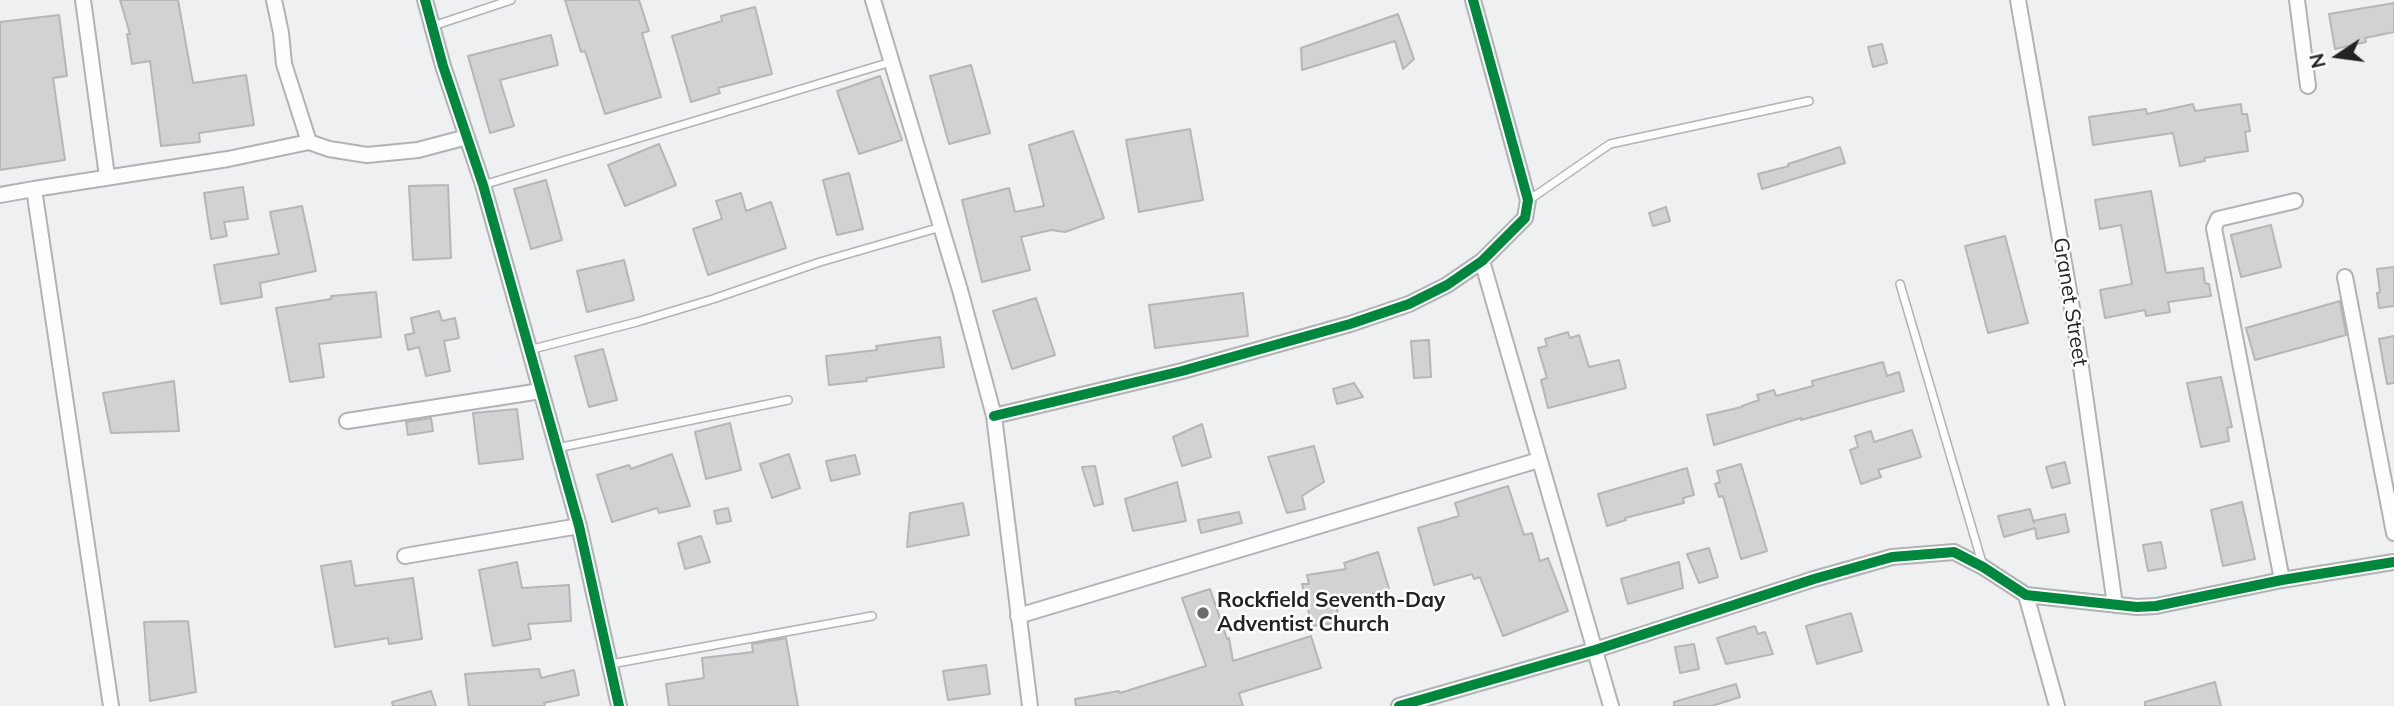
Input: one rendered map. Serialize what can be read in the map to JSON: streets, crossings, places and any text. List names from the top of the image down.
{
  "streets": {
    "street": ["Granet Street"]
  },
  "places": ["Rockfield Seventh-Day Adventist Church"],
  "north": "left"
}
